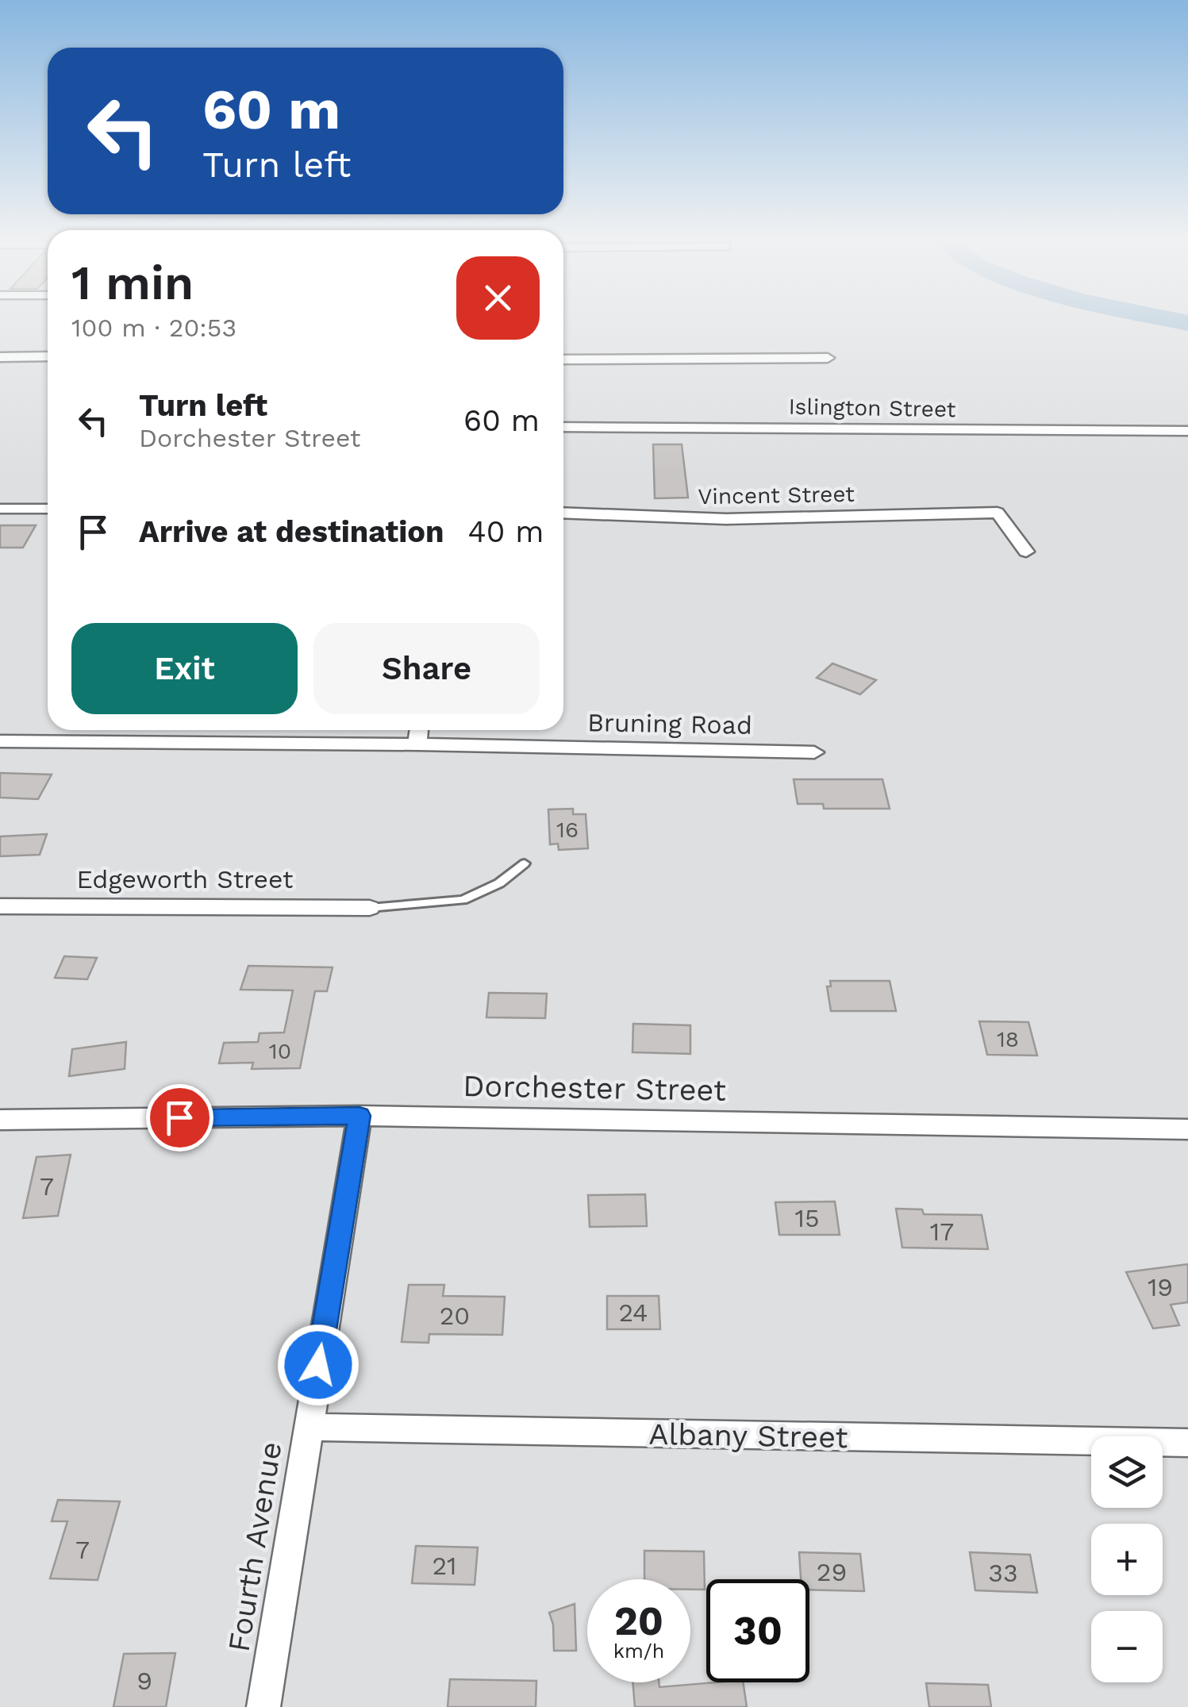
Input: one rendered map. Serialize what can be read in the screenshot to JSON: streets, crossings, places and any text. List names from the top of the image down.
{
  "streets": {
    "street": [
      "Islington Street",
      "Vincent Street",
      "Bruning Road",
      "Edgeworth Street",
      "Dorchester Street",
      "Albany Street",
      "Fourth Avenue"
    ]
  },
  "crossings": [
    ["Dorchester Street", "Fourth Avenue"],
    ["Albany Street", "Fourth Avenue"]
  ],
  "house_numbers": [
    "16",
    "18",
    "10",
    "7",
    "15",
    "17",
    "19",
    "24",
    "20",
    "7",
    "21",
    "29",
    "33",
    "9"
  ],
  "page": {
    "turn": ["60 m", "Turn left"],
    "heading": ["1 min", "100 m · 20:53"],
    "list": [
      {
        "name": "Turn left",
        "note": "Dorchester Street",
        "value": "60 m"
      },
      {
        "name": "Arrive at destination",
        "value": "40 m"
      }
    ],
    "buttons": ["Exit", "Share"],
    "map_buttons": ["+", "−"],
    "speed": "20 km/h",
    "limit": "30"
  }
}
